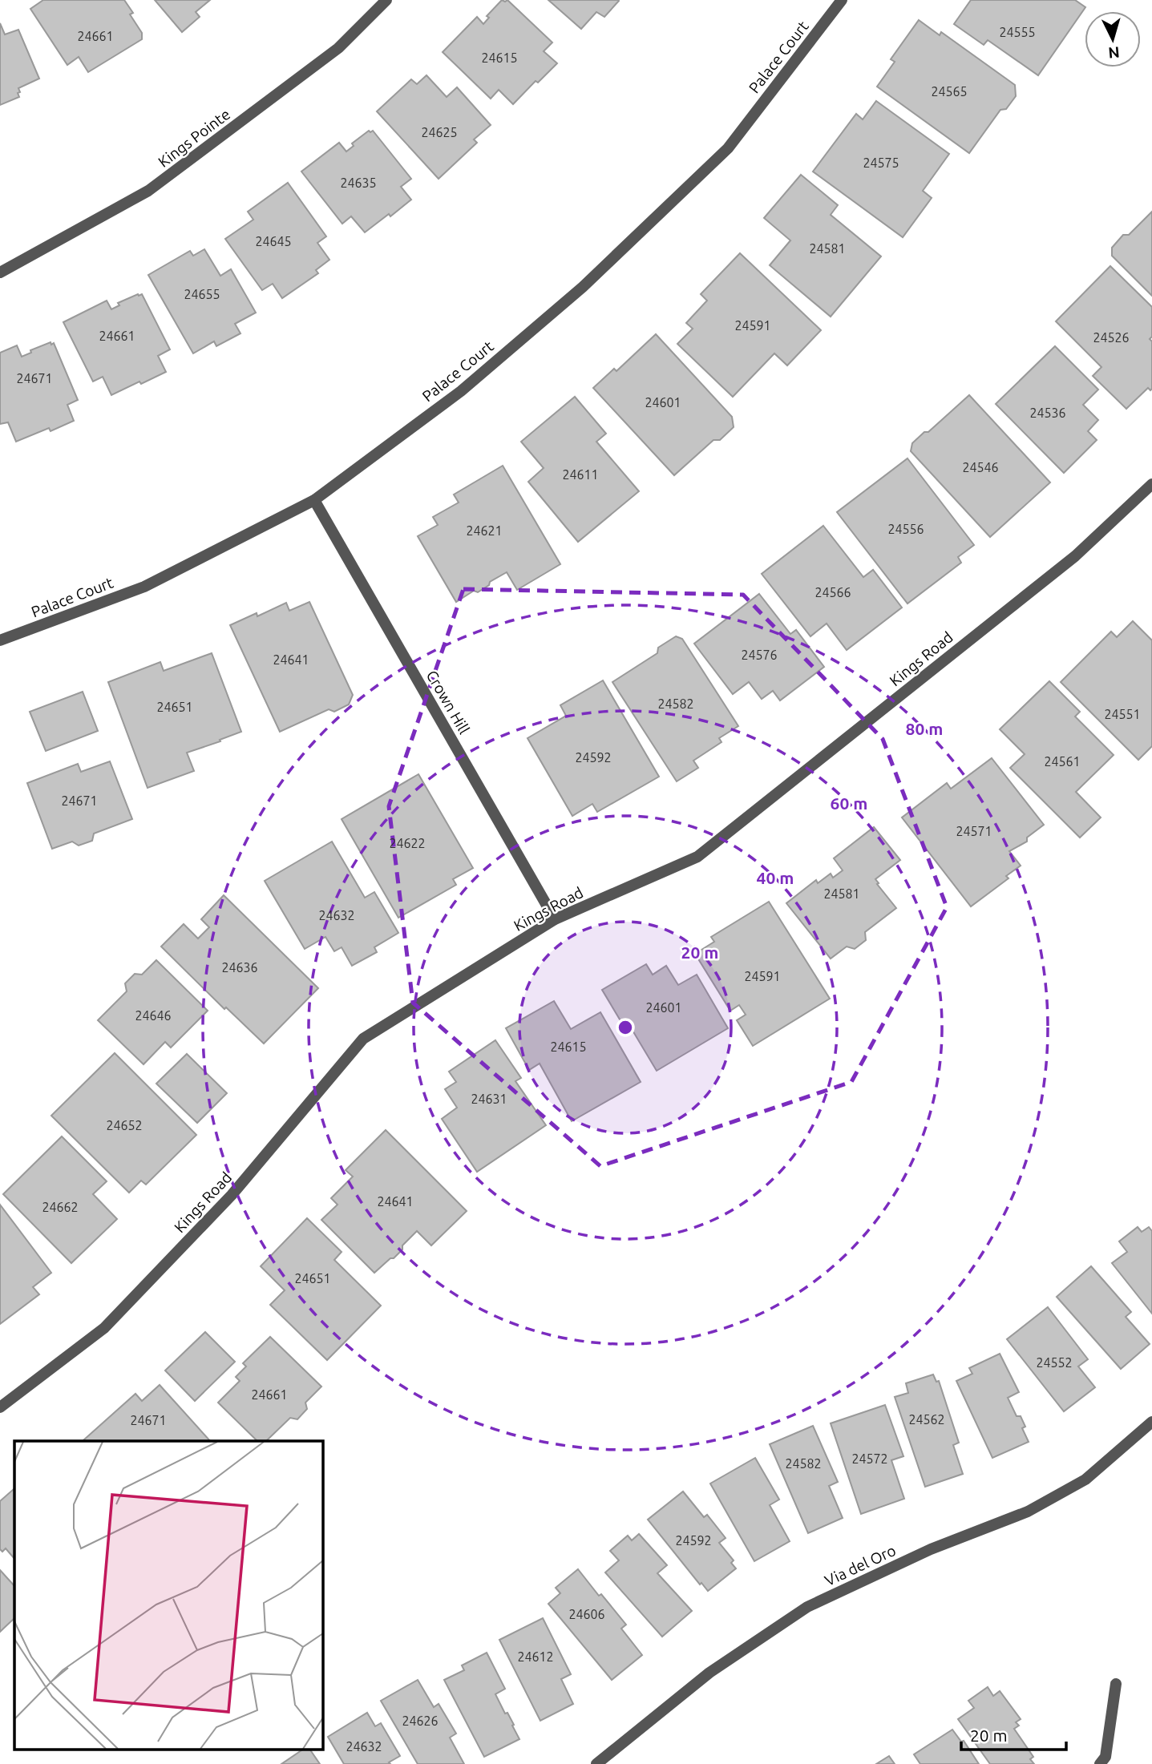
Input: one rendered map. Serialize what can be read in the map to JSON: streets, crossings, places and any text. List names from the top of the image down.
{
  "streets": {
    "street": [
      "Palace Court",
      "Kings Pointe",
      "Kings Road",
      "Crown Hill",
      "Via del Oro"
    ]
  },
  "crossings": [
    ["Palace Court", "Crown Hill"],
    ["Kings Road", "Crown Hill"]
  ],
  "house_numbers": [
    "24555",
    "24661",
    "24615",
    "24565",
    "24625",
    "24575",
    "24635",
    "24645",
    "24581",
    "24655",
    "24591",
    "24661",
    "24526",
    "24671",
    "24601",
    "24536",
    "24546",
    "24611",
    "24556",
    "24621",
    "24566",
    "24576",
    "24641",
    "24582",
    "24651",
    "24551",
    "24592",
    "24561",
    "24671",
    "24571",
    "24622",
    "24581",
    "24632",
    "24636",
    "24591",
    "24601",
    "24646",
    "24615",
    "24631",
    "24652",
    "24641",
    "24662",
    "24651",
    "24552",
    "24661",
    "24562",
    "24671",
    "24572",
    "24582",
    "24592",
    "24606",
    "24612",
    "24626",
    "24632"
  ],
  "scale_bar": "20 m",
  "north": "bottom",
  "rings": [
    "80 m",
    "60 m",
    "40 m",
    "20 m"
  ]
}
